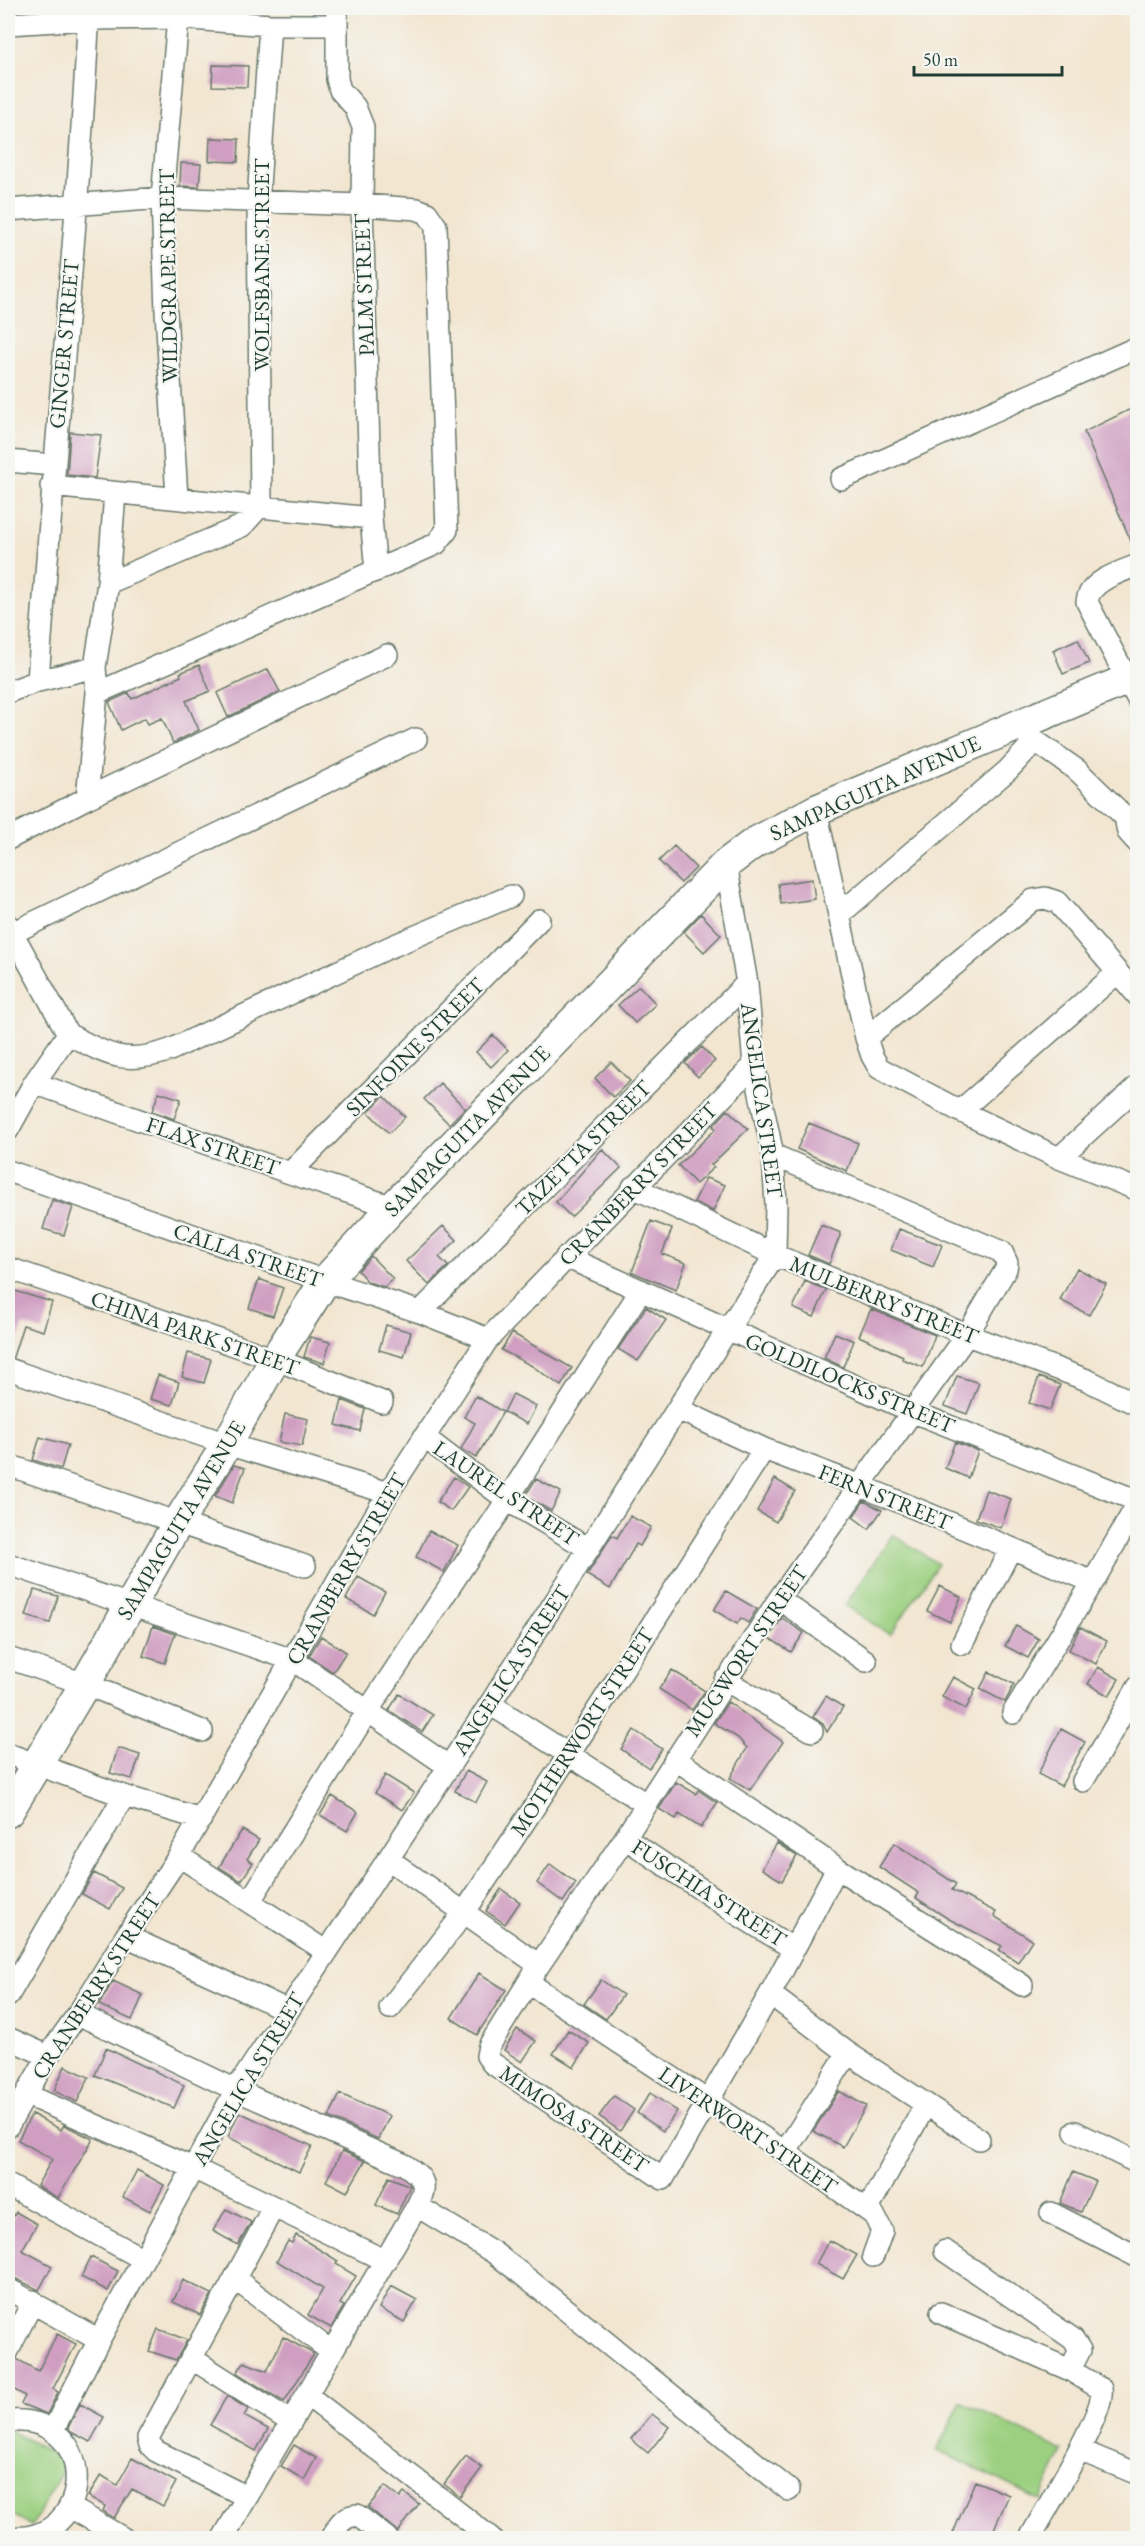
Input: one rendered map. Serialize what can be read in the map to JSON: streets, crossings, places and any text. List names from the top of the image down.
{
  "streets": {
    "main road": ["SAMPAGUITA AVENUE"],
    "street": [
      "WOLFSBANE STREET",
      "WILDGRAPE STREET",
      "PALM STREET",
      "GINGER STREET",
      "SINFOINE STREET",
      "ANGELICA STREET",
      "FLAX STREET",
      "TAZETTA STREET",
      "CRANBERRY STREET",
      "CALLA STREET",
      "MULBERRY STREET",
      "CHINA PARK STREET",
      "GOLDILOCKS STREET",
      "LAUREL STREET",
      "FERN STREET",
      "MUGWORT STREET",
      "MOTHERWORT STREET",
      "FUSCHIA STREET",
      "MIMOSA STREET",
      "LIVERWORT STREET"
    ]
  },
  "crossings": [
    ["SAMPAGUITA AVENUE", "ANGELICA STREET"],
    ["SAMPAGUITA AVENUE", "FLAX STREET"],
    ["SAMPAGUITA AVENUE", "CALLA STREET"],
    ["SAMPAGUITA AVENUE", "CHINA PARK STREET"],
    ["SINFOINE STREET", "FLAX STREET"],
    ["ANGELICA STREET", "TAZETTA STREET"],
    ["ANGELICA STREET", "CRANBERRY STREET"],
    ["ANGELICA STREET", "MULBERRY STREET"],
    ["ANGELICA STREET", "GOLDILOCKS STREET"],
    ["ANGELICA STREET", "LAUREL STREET"],
    ["ANGELICA STREET", "FERN STREET"],
    ["ANGELICA STREET", "MUGWORT STREET"],
    ["ANGELICA STREET", "LIVERWORT STREET"],
    ["TAZETTA STREET", "CALLA STREET"],
    ["CRANBERRY STREET", "CALLA STREET"],
    ["CRANBERRY STREET", "MULBERRY STREET"],
    ["CRANBERRY STREET", "GOLDILOCKS STREET"],
    ["CRANBERRY STREET", "LAUREL STREET"],
    ["MULBERRY STREET", "MUGWORT STREET"],
    ["GOLDILOCKS STREET", "MUGWORT STREET"],
    ["FERN STREET", "MUGWORT STREET"],
    ["FERN STREET", "MOTHERWORT STREET"],
    ["MUGWORT STREET", "FUSCHIA STREET"],
    ["MUGWORT STREET", "MIMOSA STREET"],
    ["MUGWORT STREET", "LIVERWORT STREET"],
    ["MOTHERWORT STREET", "LIVERWORT STREET"],
    ["MIMOSA STREET", "LIVERWORT STREET"]
  ],
  "scale_bar": "50 m"
}
